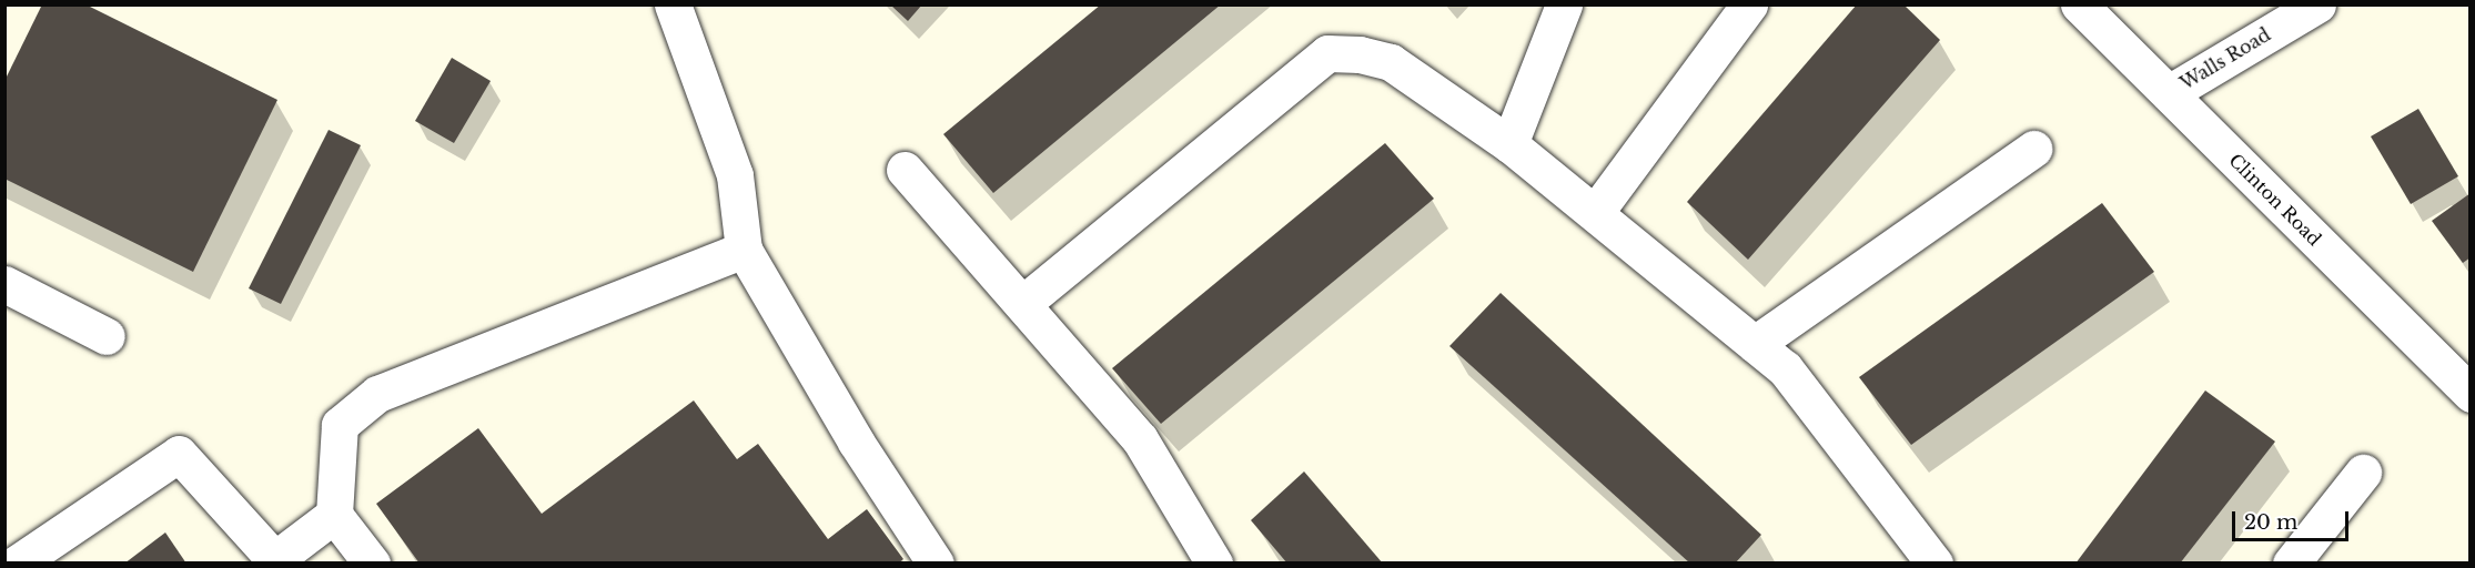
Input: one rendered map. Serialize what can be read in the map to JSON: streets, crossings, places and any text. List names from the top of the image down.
{
  "streets": {
    "street": ["Walls Road", "Clinton Road"]
  },
  "crossings": [
    ["Walls Road", "Clinton Road"]
  ],
  "scale_bar": "20 m"
}
